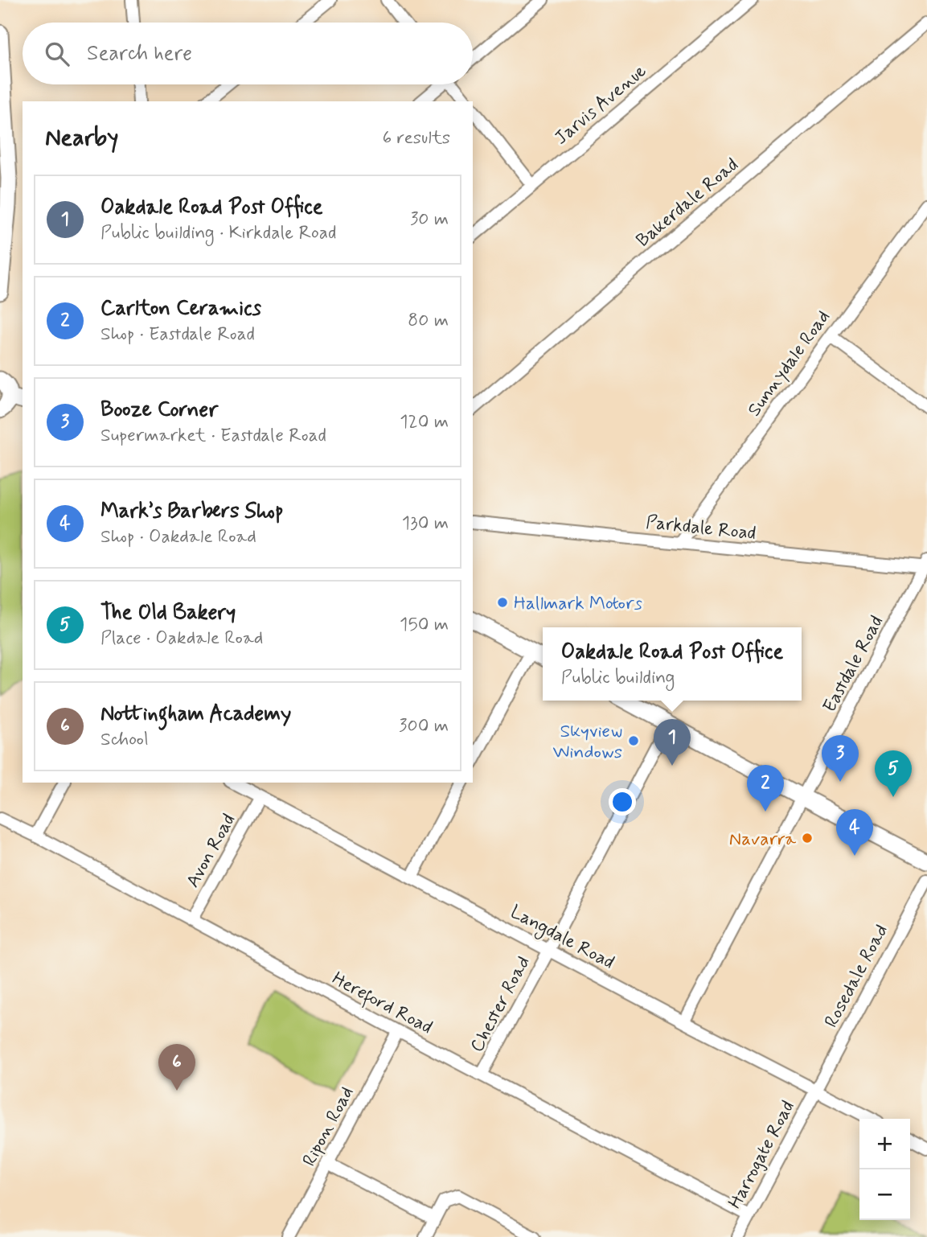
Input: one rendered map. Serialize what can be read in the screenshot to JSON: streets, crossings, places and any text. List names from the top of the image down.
{
  "streets": {
    "street": [
      "Jarvis Avenue",
      "Bakerdale Road",
      "Sunnydale Road",
      "Parkdale Road",
      "Eastdale Road",
      "Avon Road",
      "Langdale Road",
      "Rosedale Road",
      "Hereford Road",
      "Chester Road",
      "Ripon Road",
      "Harrogate Road"
    ]
  },
  "crossings": [
    ["Sunnydale Road", "Parkdale Road"],
    ["Parkdale Road", "Eastdale Road"],
    ["Eastdale Road", "Langdale Road"],
    ["Avon Road", "Langdale Road"],
    ["Avon Road", "Hereford Road"],
    ["Langdale Road", "Rosedale Road"],
    ["Langdale Road", "Chester Road"],
    ["Langdale Road", "Harrogate Road"],
    ["Rosedale Road", "Harrogate Road"],
    ["Hereford Road", "Chester Road"],
    ["Hereford Road", "Ripon Road"],
    ["Hereford Road", "Harrogate Road"]
  ],
  "places": ["Hallmark Motors", "Skyview Windows", "Navarra"],
  "page": {
    "search": "Search here",
    "heading": ["Nearby", "6 results"],
    "list": [
      {
        "mark": "1",
        "name": "Oakdale Road Post Office",
        "note": "Public building · Kirkdale Road",
        "value": "30 m"
      },
      {
        "mark": "2",
        "name": "Carlton Ceramics",
        "note": "Shop · Eastdale Road",
        "value": "80 m"
      },
      {
        "mark": "3",
        "name": "Booze Corner",
        "note": "Supermarket · Eastdale Road",
        "value": "120 m"
      },
      {
        "mark": "4",
        "name": "Mark’s Barbers Shop",
        "note": "Shop · Oakdale Road",
        "value": "130 m"
      },
      {
        "mark": "5",
        "name": "The Old Bakery",
        "note": "Place · Oakdale Road",
        "value": "150 m"
      },
      {
        "mark": "6",
        "name": "Nottingham Academy",
        "note": "School",
        "value": "300 m"
      }
    ],
    "popup": ["Oakdale Road Post Office", "Public building"],
    "pins": [
      "1",
      "3",
      "5",
      "2",
      "4",
      "6"
    ],
    "map_buttons": ["+", "−"]
  }
}
